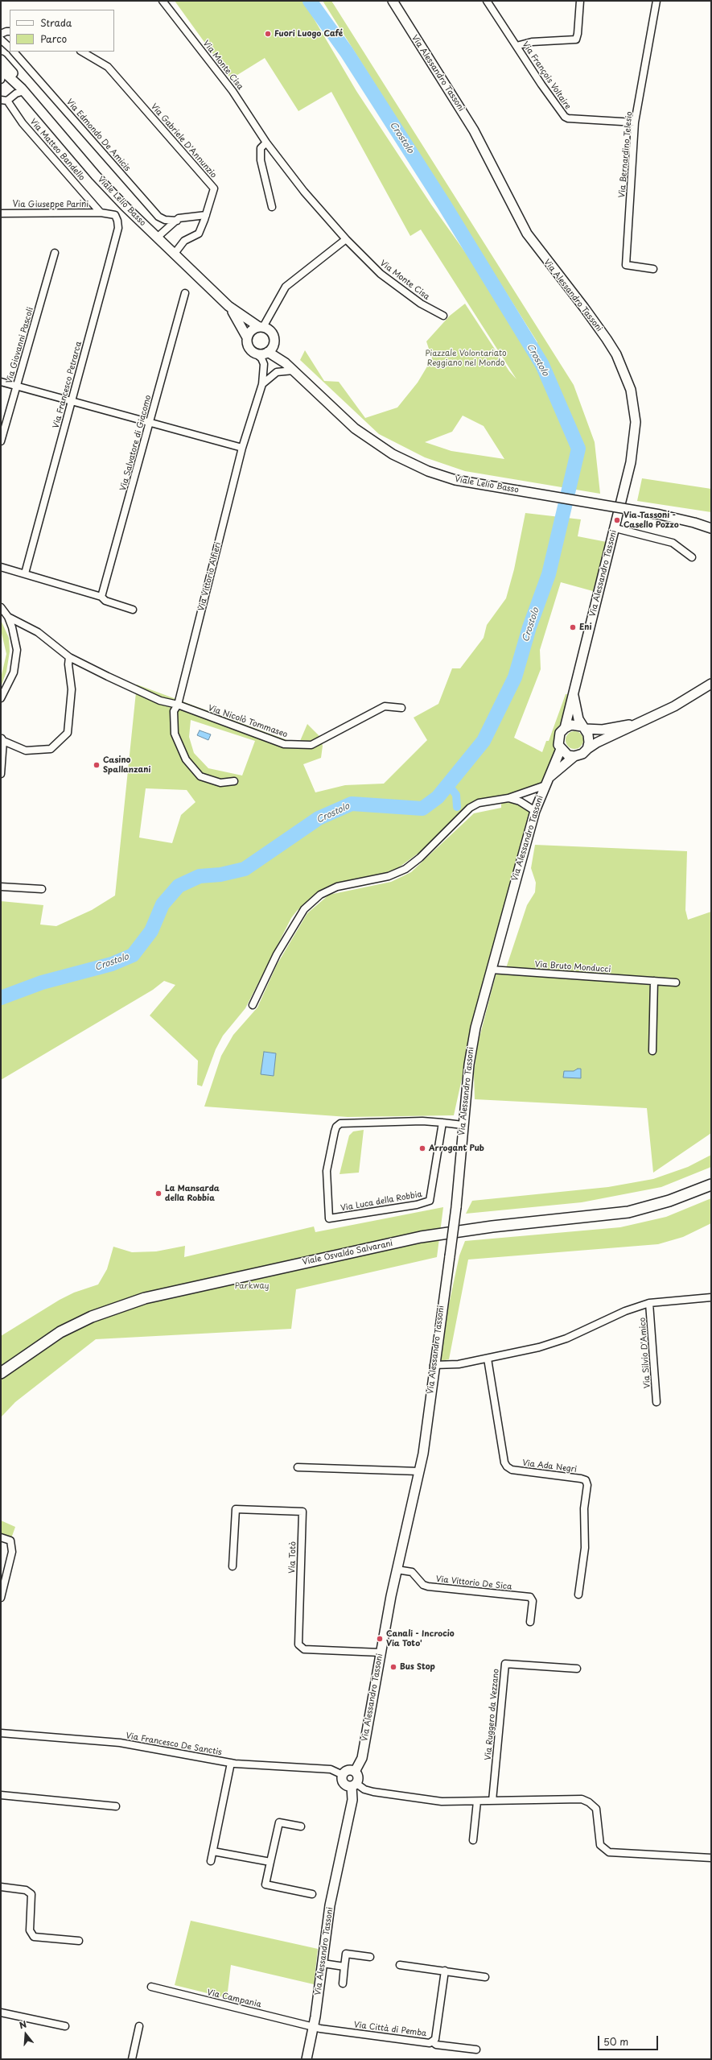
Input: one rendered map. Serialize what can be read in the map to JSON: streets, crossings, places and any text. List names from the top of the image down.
{
  "streets": {
    "main road": ["Viale Osvaldo Salvarani"],
    "street": [
      "Via Monte Cisa",
      "Via Alessandro Tassoni",
      "Via François Voltaire",
      "Via Edmondo De Amicis",
      "Via Gabriele D'Annunzio",
      "Via Matteo Bandello",
      "Via Bernardino Telesio",
      "Viale Lelio Basso",
      "Via Giuseppe Parini",
      "Via Giovanni Pascoli",
      "Via Francesco Petrarca",
      "Via Salvatore di Giacomo",
      "Via Vittorio Alfieri",
      "Via Nicolò Tommaseo",
      "Via Bruto Monducci",
      "Via Luca della Robbia",
      "Via Silvio D'Amico",
      "Via Ada Negri",
      "Via Totò",
      "Via Vittorio De Sica",
      "Via Ruggero da Vezzano",
      "Via Francesco De Sanctis",
      "Via Campania",
      "Via Città di Pemba"
    ]
  },
  "crossings": [
    ["Via Alessandro Tassoni", "Via Bruto Monducci"],
    ["Via Alessandro Tassoni", "Via Totò"],
    ["Via Alessandro Tassoni", "Via Vittorio De Sica"],
    ["Via Alessandro Tassoni", "Via Francesco De Sanctis"],
    ["Via Alessandro Tassoni", "Via Campania"],
    ["Via Alessandro Tassoni", "Via Città di Pemba"],
    ["Via François Voltaire", "Via Bernardino Telesio"],
    ["Via Edmondo De Amicis", "Via Gabriele D'Annunzio"],
    ["Via Edmondo De Amicis", "Viale Lelio Basso"],
    ["Via Gabriele D'Annunzio", "Viale Lelio Basso"],
    ["Via Matteo Bandello", "Via Giuseppe Parini"],
    ["Via Matteo Bandello", "Via Francesco Petrarca"],
    ["Viale Lelio Basso", "Via Vittorio Alfieri"],
    ["Via Giuseppe Parini", "Via Francesco Petrarca"],
    ["Via Vittorio Alfieri", "Via Nicolò Tommaseo"],
    ["Via Campania", "Via Città di Pemba"]
  ],
  "water": ["Crostolo"],
  "parks": ["Piazzale Volontariato Reggiano nel Mondo", "Parkway"],
  "places": [
    "Fuori Luogo Café",
    "Via Tassoni - Casello Pozzo",
    "Eni",
    "Casino Spallanzani",
    "Arrogant Pub",
    "La Mansarda della Robbia",
    "Canali - Incrocio Via Toto'",
    "Bus Stop"
  ],
  "legend": ["Strada", "Parco"],
  "scale_bar": "50 m",
  "north": "top"
}
